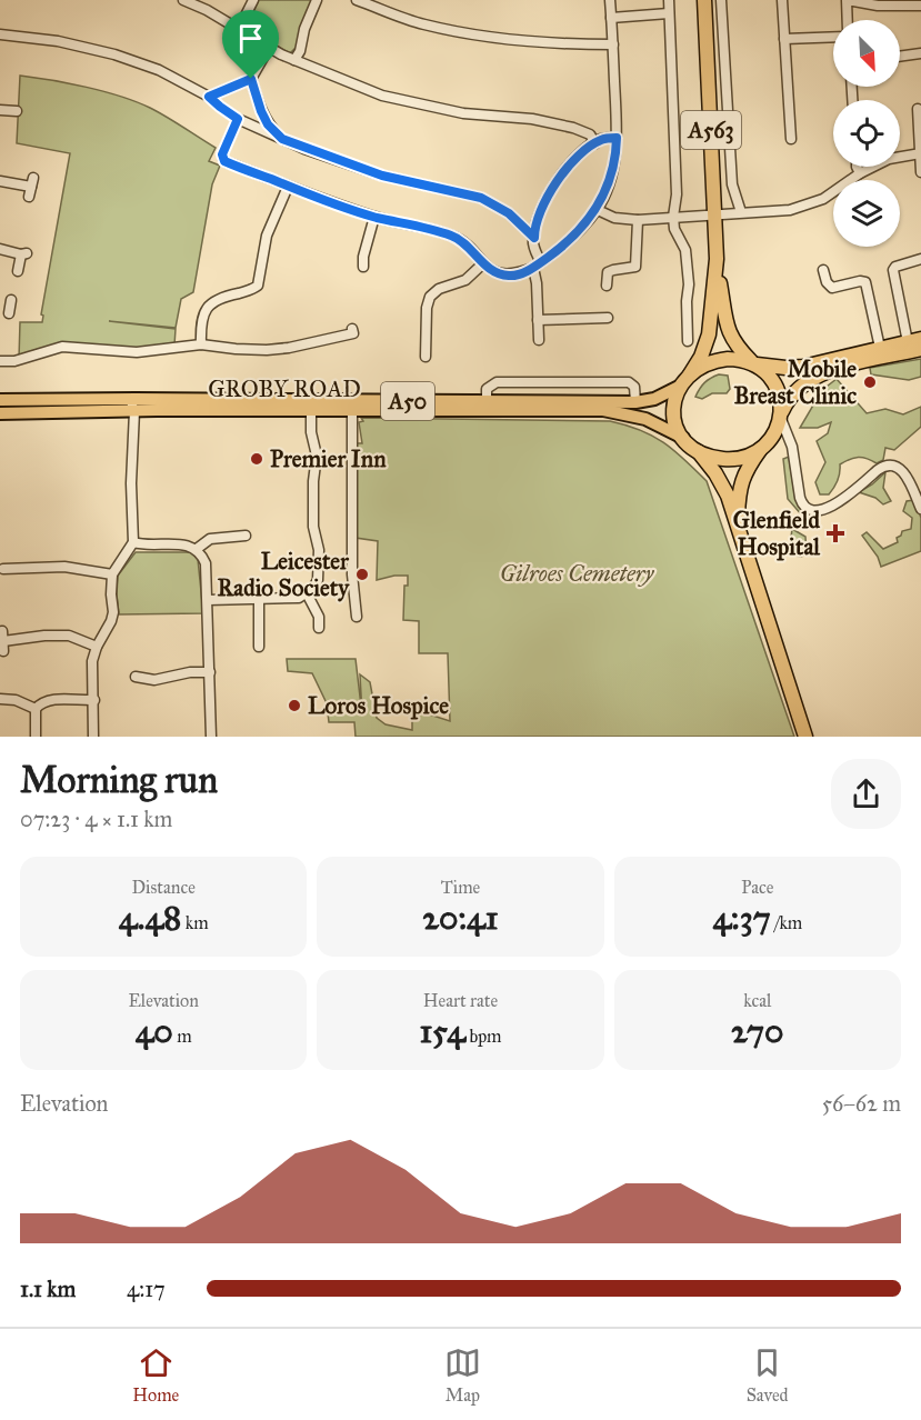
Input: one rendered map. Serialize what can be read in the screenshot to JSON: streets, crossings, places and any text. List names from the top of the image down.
{
  "streets": {
    "highway": ["A563", "A50"],
    "main road": ["GROBY ROAD"]
  },
  "crossings": [
    ["A563", "GROBY ROAD"],
    ["A563", "A50"],
    ["GROBY ROAD", "A50"]
  ],
  "parks": ["Gilroes Cemetery"],
  "places": {
    "other": [
      "Mobile Breast Clinic",
      "Premier Inn",
      "Leicester Radio Society",
      "Loros Hospice"
    ],
    "health": ["Glenfield Hospital"]
  },
  "north": "bottom right",
  "page": {
    "heading": ["Morning run", "07:23 · 4 × 1.1 km"],
    "stats": [
      ["Distance", "4.48 km"],
      ["Time", "20:41"],
      ["Pace", "4:37 /km"],
      ["Elevation", "40 m"],
      ["Heart rate", "154 bpm"],
      ["kcal", "270"]
    ],
    "chart": ["Elevation", "56–62 m"],
    "list": [
      {
        "name": "1.1 km",
        "note": "4:17"
      }
    ],
    "tabs": ["Home", "Map", "Saved"]
  }
}
